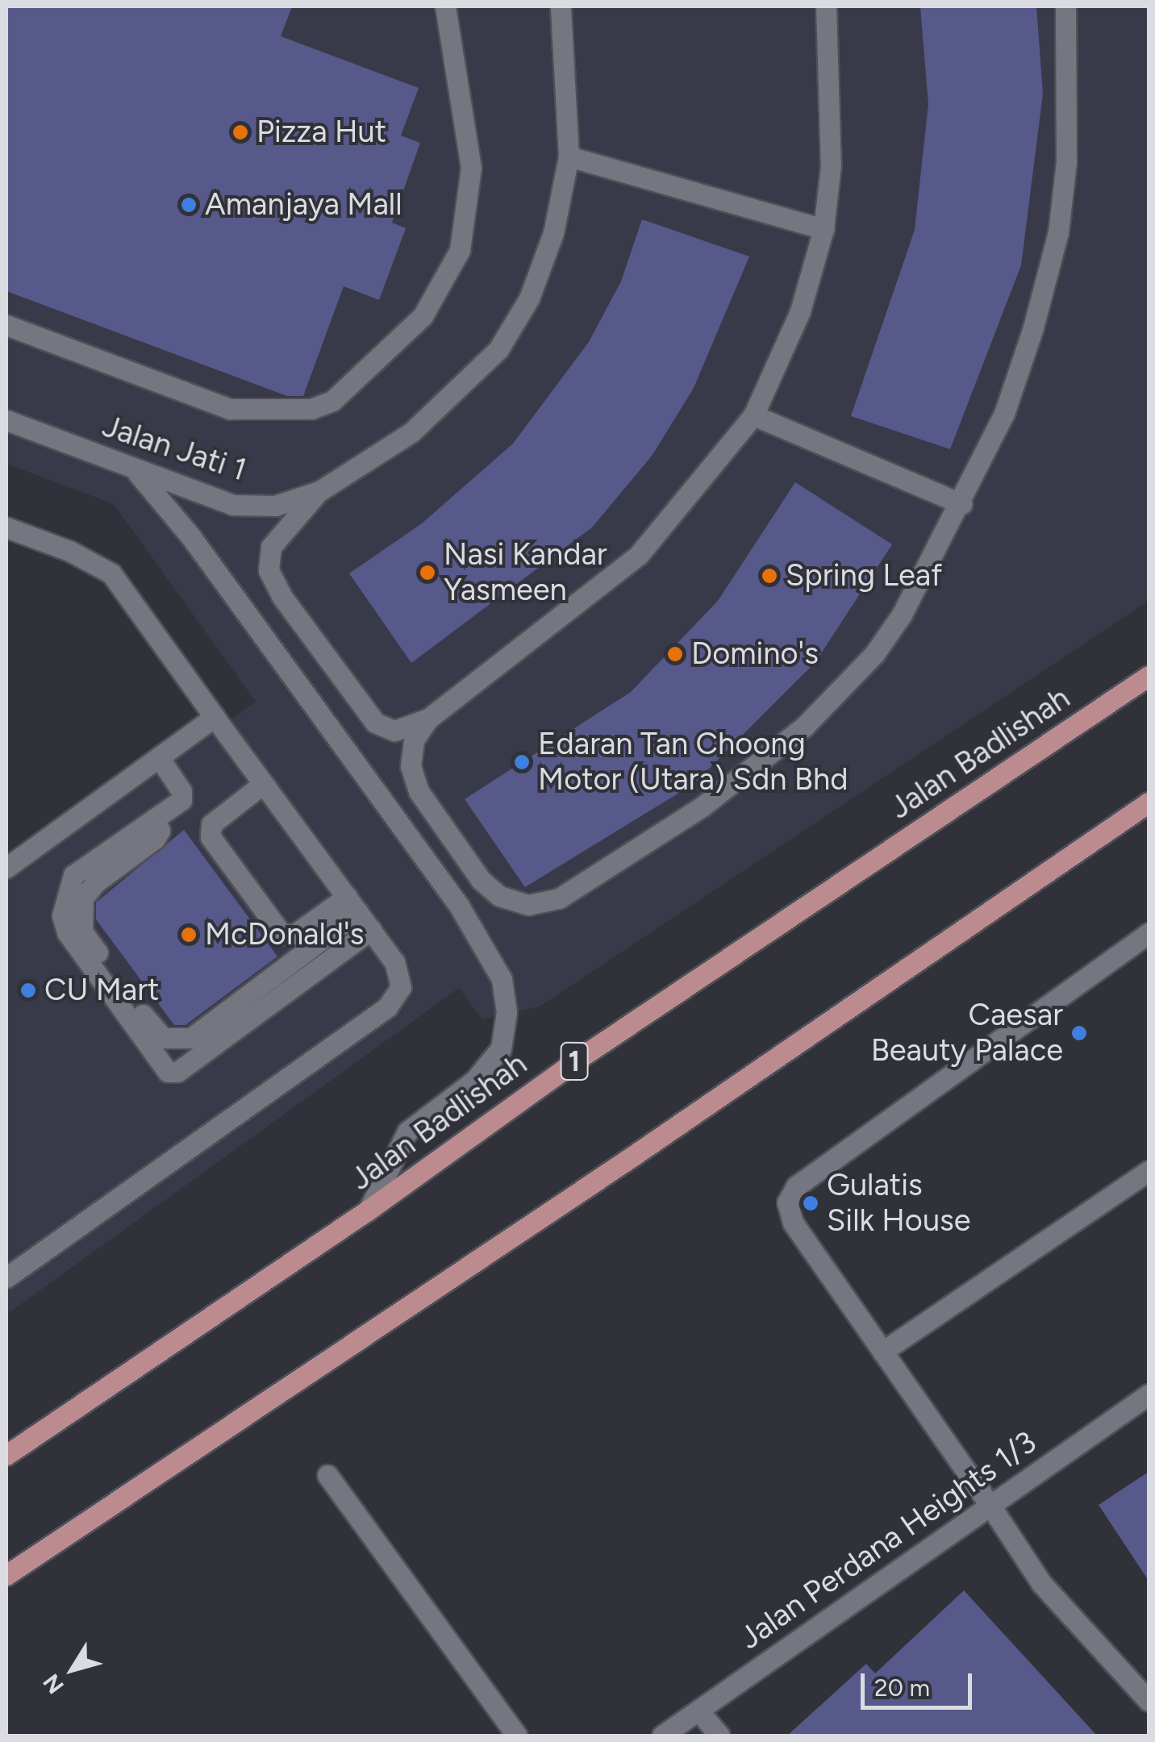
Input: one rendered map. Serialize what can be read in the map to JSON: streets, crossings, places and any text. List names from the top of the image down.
{
  "streets": {
    "main road": ["Jalan Badlishah", "1"],
    "street": ["Jalan Jati 1", "Jalan Perdana Heights 1/3"]
  },
  "places": [
    "Pizza Hut",
    "Amanjaya Mall",
    "Nasi Kandar Yasmeen",
    "Spring Leaf",
    "Domino's",
    "Edaran Tan Choong Motor (Utara) Sdn Bhd",
    "McDonald's",
    "CU Mart",
    "Caesar Beauty Palace",
    "Gulatis Silk House"
  ],
  "scale_bar": "20 m",
  "north": "bottom left"
}
